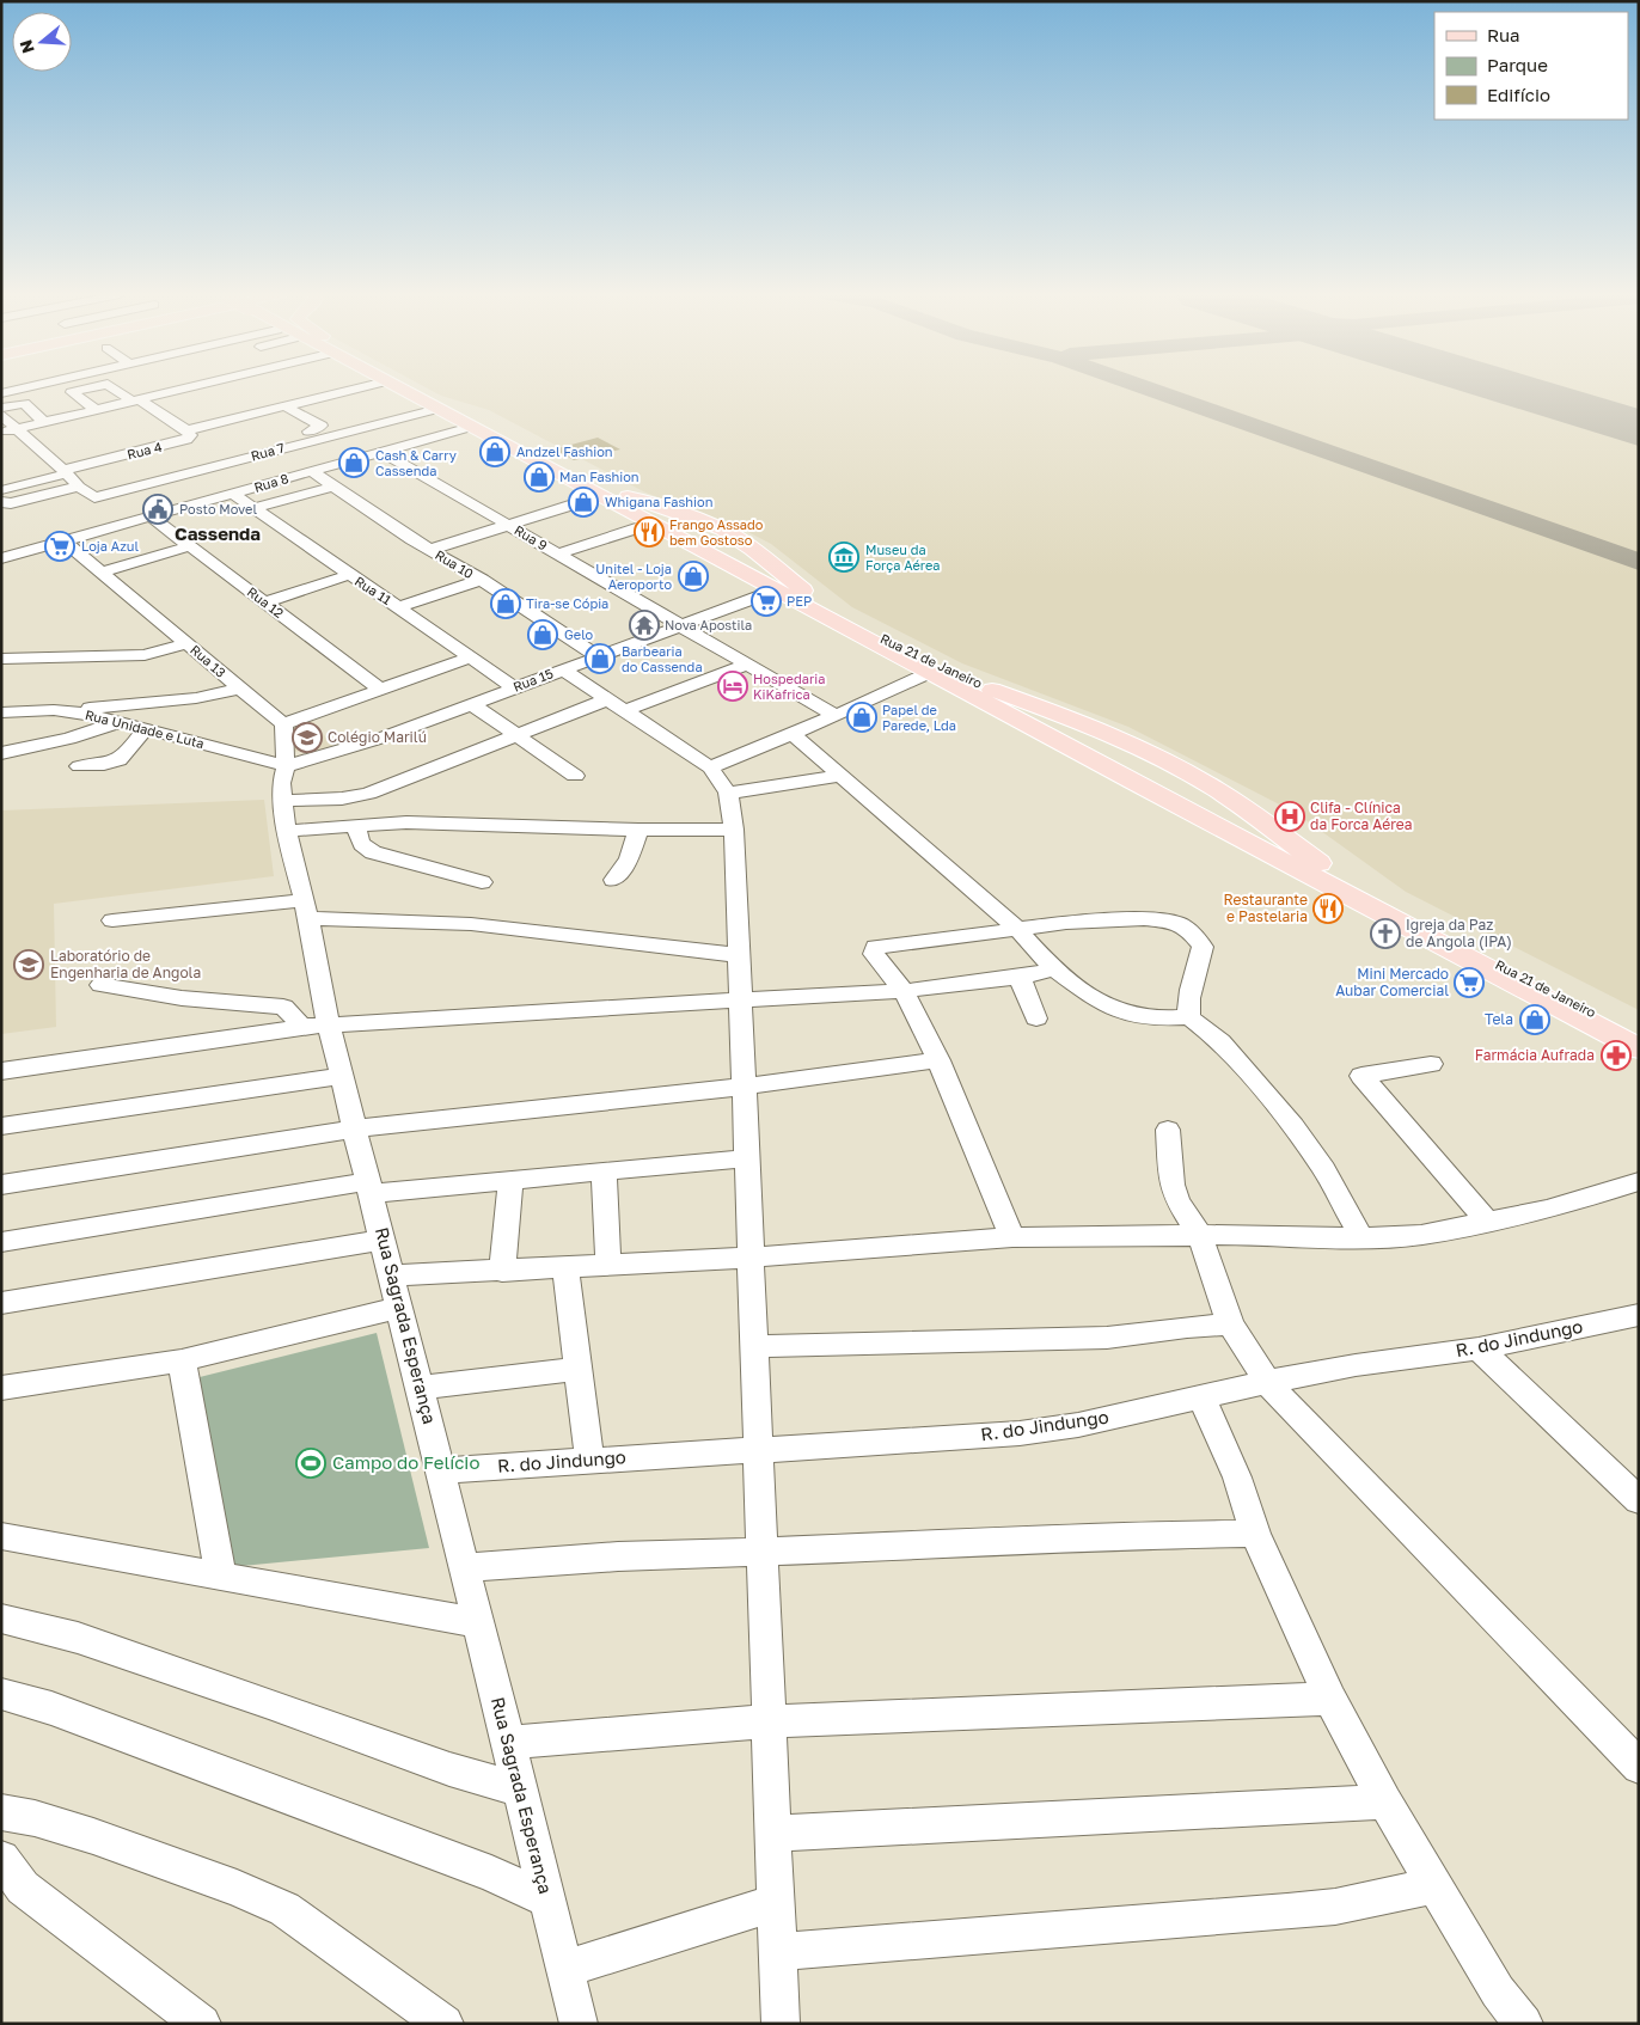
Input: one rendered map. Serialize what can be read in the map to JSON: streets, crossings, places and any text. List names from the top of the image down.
{
  "streets": {
    "main road": ["Rua 21 de Janeiro"],
    "street": [
      "Rua 4",
      "Rua 7",
      "Rua 8",
      "Rua 9",
      "Rua 10",
      "Rua 11",
      "Rua 12",
      "Rua 13",
      "Rua 15",
      "Rua Unidade e Luta",
      "Rua Sagrada Esperança",
      "R. do Jindungo"
    ]
  },
  "crossings": [
    ["Rua 7", "Rua 21 de Janeiro"],
    ["Rua 8", "Rua 9"],
    ["Rua 8", "Rua 10"],
    ["Rua 8", "Rua 11"],
    ["Rua 8", "Rua 12"],
    ["Rua 8", "Rua 13"],
    ["Rua 8", "Rua 21 de Janeiro"],
    ["Rua 9", "Rua 15"],
    ["Rua 10", "Rua 15"],
    ["Rua 11", "Rua 15"],
    ["Rua 21 de Janeiro", "Rua 15"],
    ["Rua 15", "Rua Unidade e Luta"],
    ["Rua 15", "Rua Sagrada Esperança"],
    ["Rua Unidade e Luta", "Rua Sagrada Esperança"],
    ["Rua Sagrada Esperança", "R. do Jindungo"]
  ],
  "districts": ["Cassenda"],
  "places": {
    "shop": [
      "Andzel Fashion",
      "Cash & Carry Cassenda",
      "Man Fashion",
      "Whigana Fashion",
      "Unitel - Loja Aeroporto",
      "Tira-se Cópia",
      "Gelo",
      "Barbearia do Cassenda",
      "Papel de Parede, Lda",
      "Tela"
    ],
    "public building": ["Posto Movel"],
    "restaurant": ["Frango Assado bem Gostoso", "Restaurante e Pastelaria"],
    "supermarket": ["Loja Azul", "PEP", "Mini Mercado Aubar Comercial"],
    "museum": ["Museu da Força Aérea"],
    "temple": ["Nova Apostila"],
    "hotel": ["Hospedaria KiKafrica"],
    "school or university": ["Colégio Marilú", "Laboratório de Engenharia de Angola"],
    "hospital": ["Clifa - Clínica da Forca Aérea"],
    "church": ["Igreja da Paz de Angola (IPA)"],
    "pharmacy": ["Farmácia Aufrada"],
    "sports": ["Campo do Felício"]
  },
  "legend": ["Rua", "Parque", "Edifício"],
  "north": "left"
}
